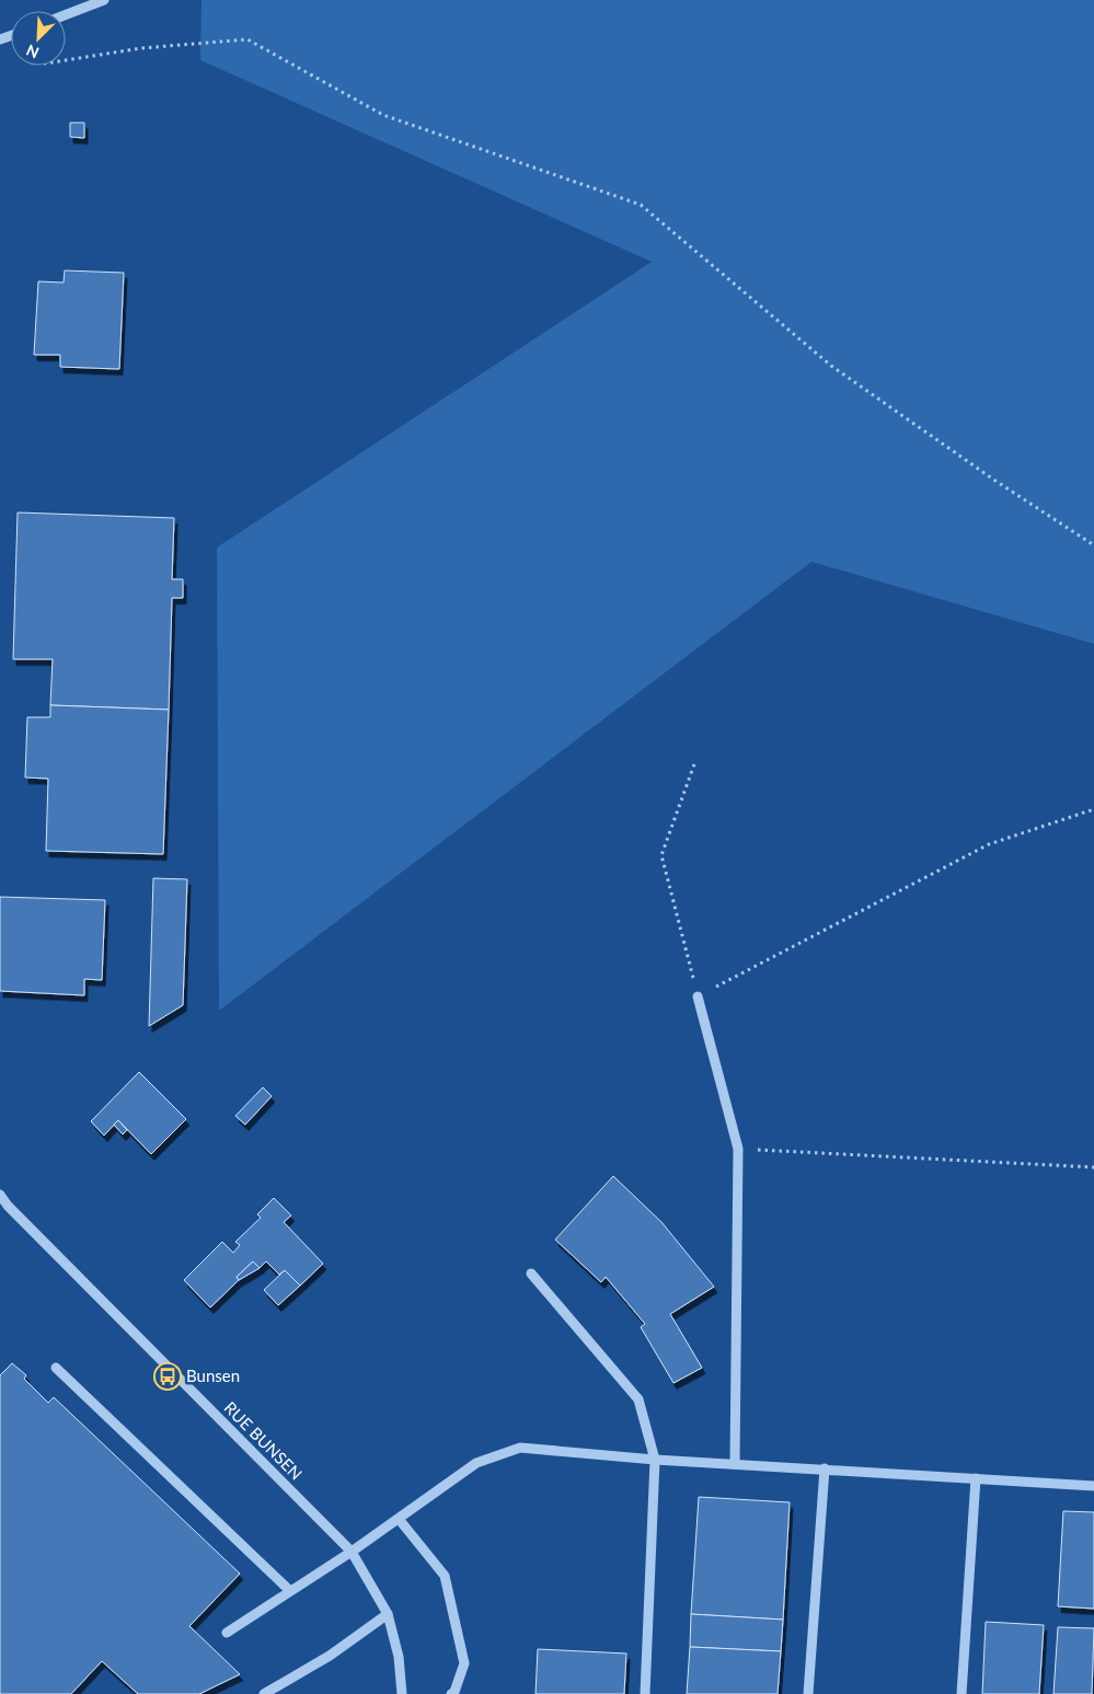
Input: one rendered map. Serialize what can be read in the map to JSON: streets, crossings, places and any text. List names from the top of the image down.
{
  "streets": {
    "street": ["RUE BUNSEN"]
  },
  "places": {
    "bus stop": ["Bunsen"]
  },
  "north": "bottom left"
}
